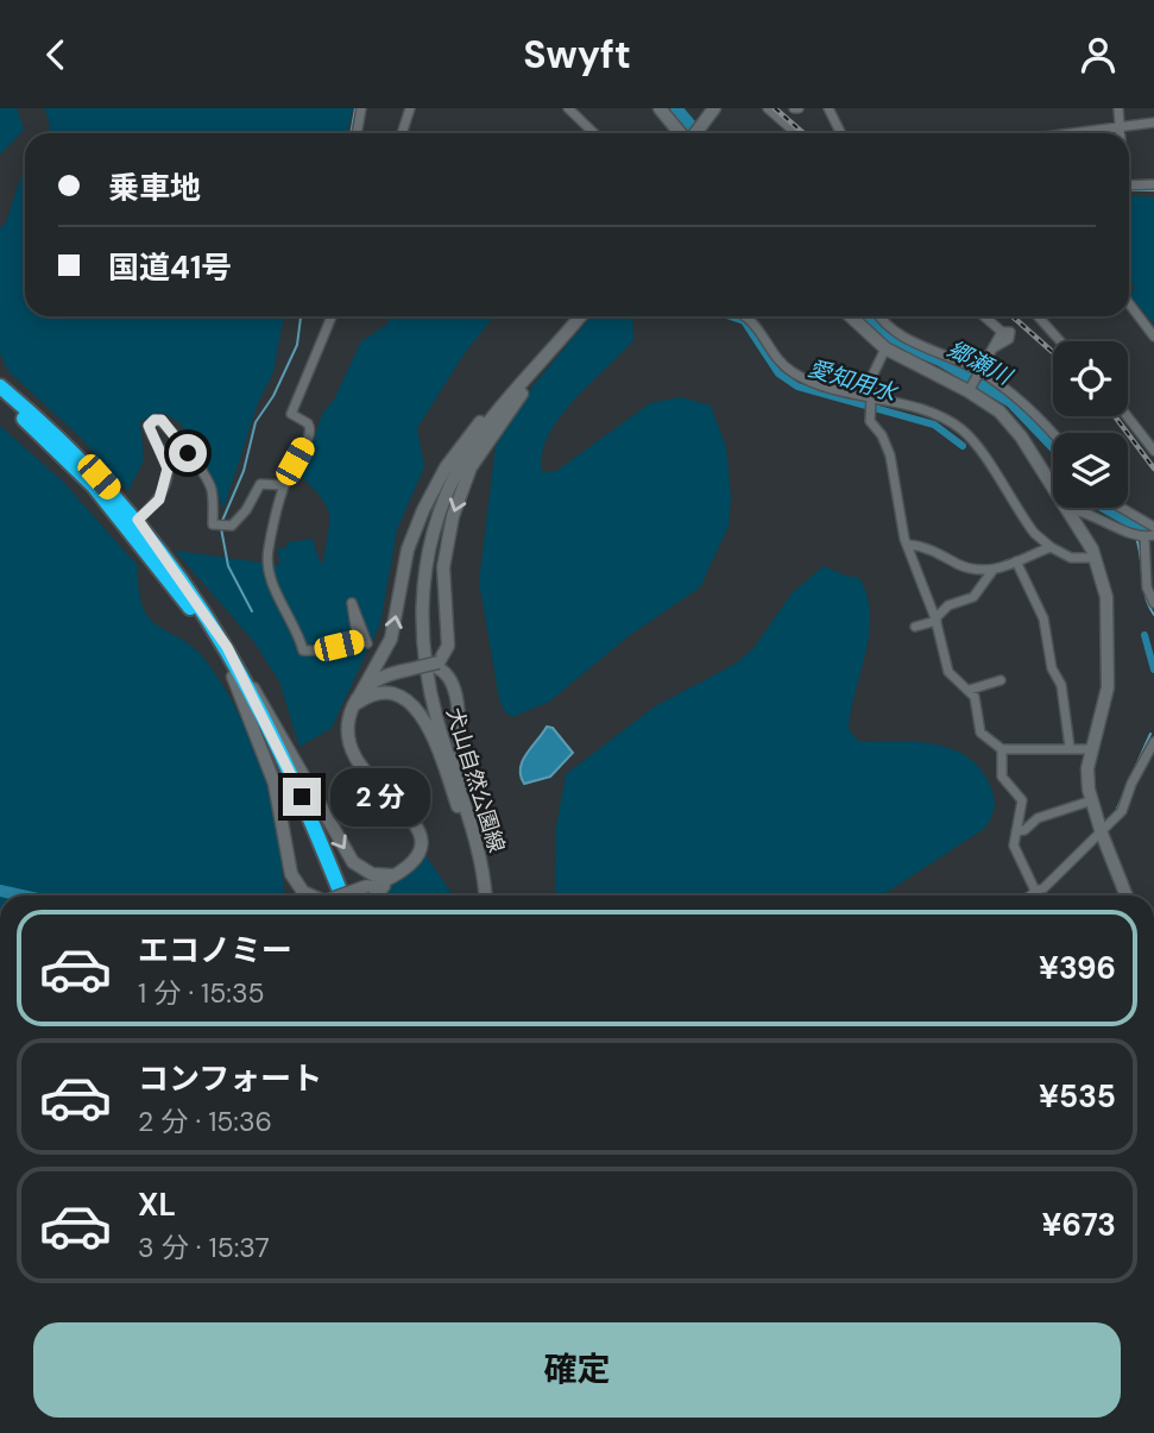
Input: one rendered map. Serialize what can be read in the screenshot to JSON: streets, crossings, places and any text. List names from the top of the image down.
{
  "streets": {
    "main road": ["犬山自然公園線"]
  },
  "water": ["郷瀬川", "愛知用水"],
  "page": {
    "header": "Swyft",
    "banner": ["乗車地", "国道41号"],
    "bubble": "2 分",
    "list": [
      {
        "name": "エコノミー",
        "note": "1 分 · 15:35",
        "value": "¥396"
      },
      {
        "name": "コンフォート",
        "note": "2 分 · 15:36",
        "value": "¥535"
      },
      {
        "name": "XL",
        "note": "3 分 · 15:37",
        "value": "¥673"
      }
    ],
    "buttons": "確定"
  }
}
